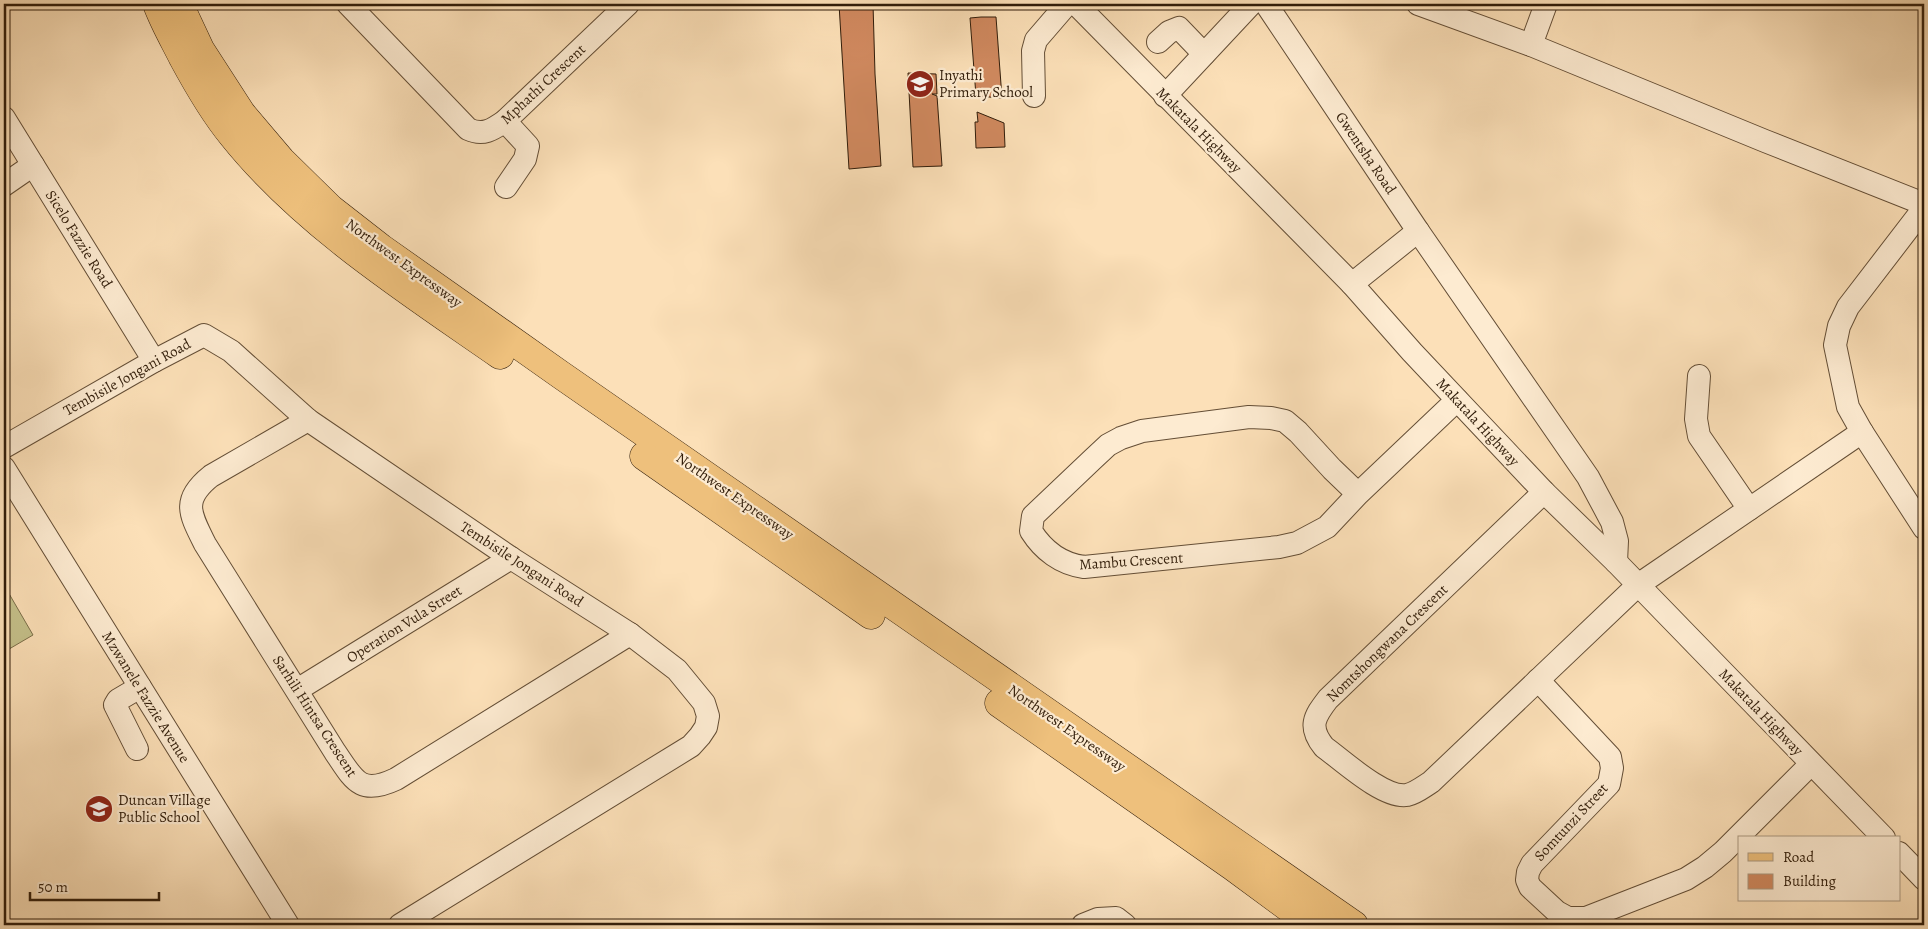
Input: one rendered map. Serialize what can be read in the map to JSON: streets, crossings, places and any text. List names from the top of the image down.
{
  "streets": {
    "main road": ["Northwest Expressway"],
    "street": [
      "Mphathi Crescent",
      "Makatala Highway",
      "Gwentsha Road",
      "Sicelo Fazzie Road",
      "Tembisile Jongani Road",
      "Mambu Crescent",
      "Operation Vula Street",
      "Nomtshongwana Crescent",
      "Mzwanele Fazzie Avenue",
      "Sarhili Hintsa Crescent",
      "Somtunzi Street"
    ]
  },
  "crossings": [
    ["Makatala Highway", "Gwentsha Road"],
    ["Makatala Highway", "Mambu Crescent"],
    ["Makatala Highway", "Nomtshongwana Crescent"],
    ["Makatala Highway", "Somtunzi Street"],
    ["Sicelo Fazzie Road", "Tembisile Jongani Road"],
    ["Tembisile Jongani Road", "Operation Vula Street"],
    ["Tembisile Jongani Road", "Sarhili Hintsa Crescent"],
    ["Operation Vula Street", "Sarhili Hintsa Crescent"],
    ["Nomtshongwana Crescent", "Somtunzi Street"]
  ],
  "places": {
    "school or university": ["Inyathi Primary School", "Duncan Village Public School"]
  },
  "legend": ["Road", "Building"],
  "scale_bar": "50 m"
}
